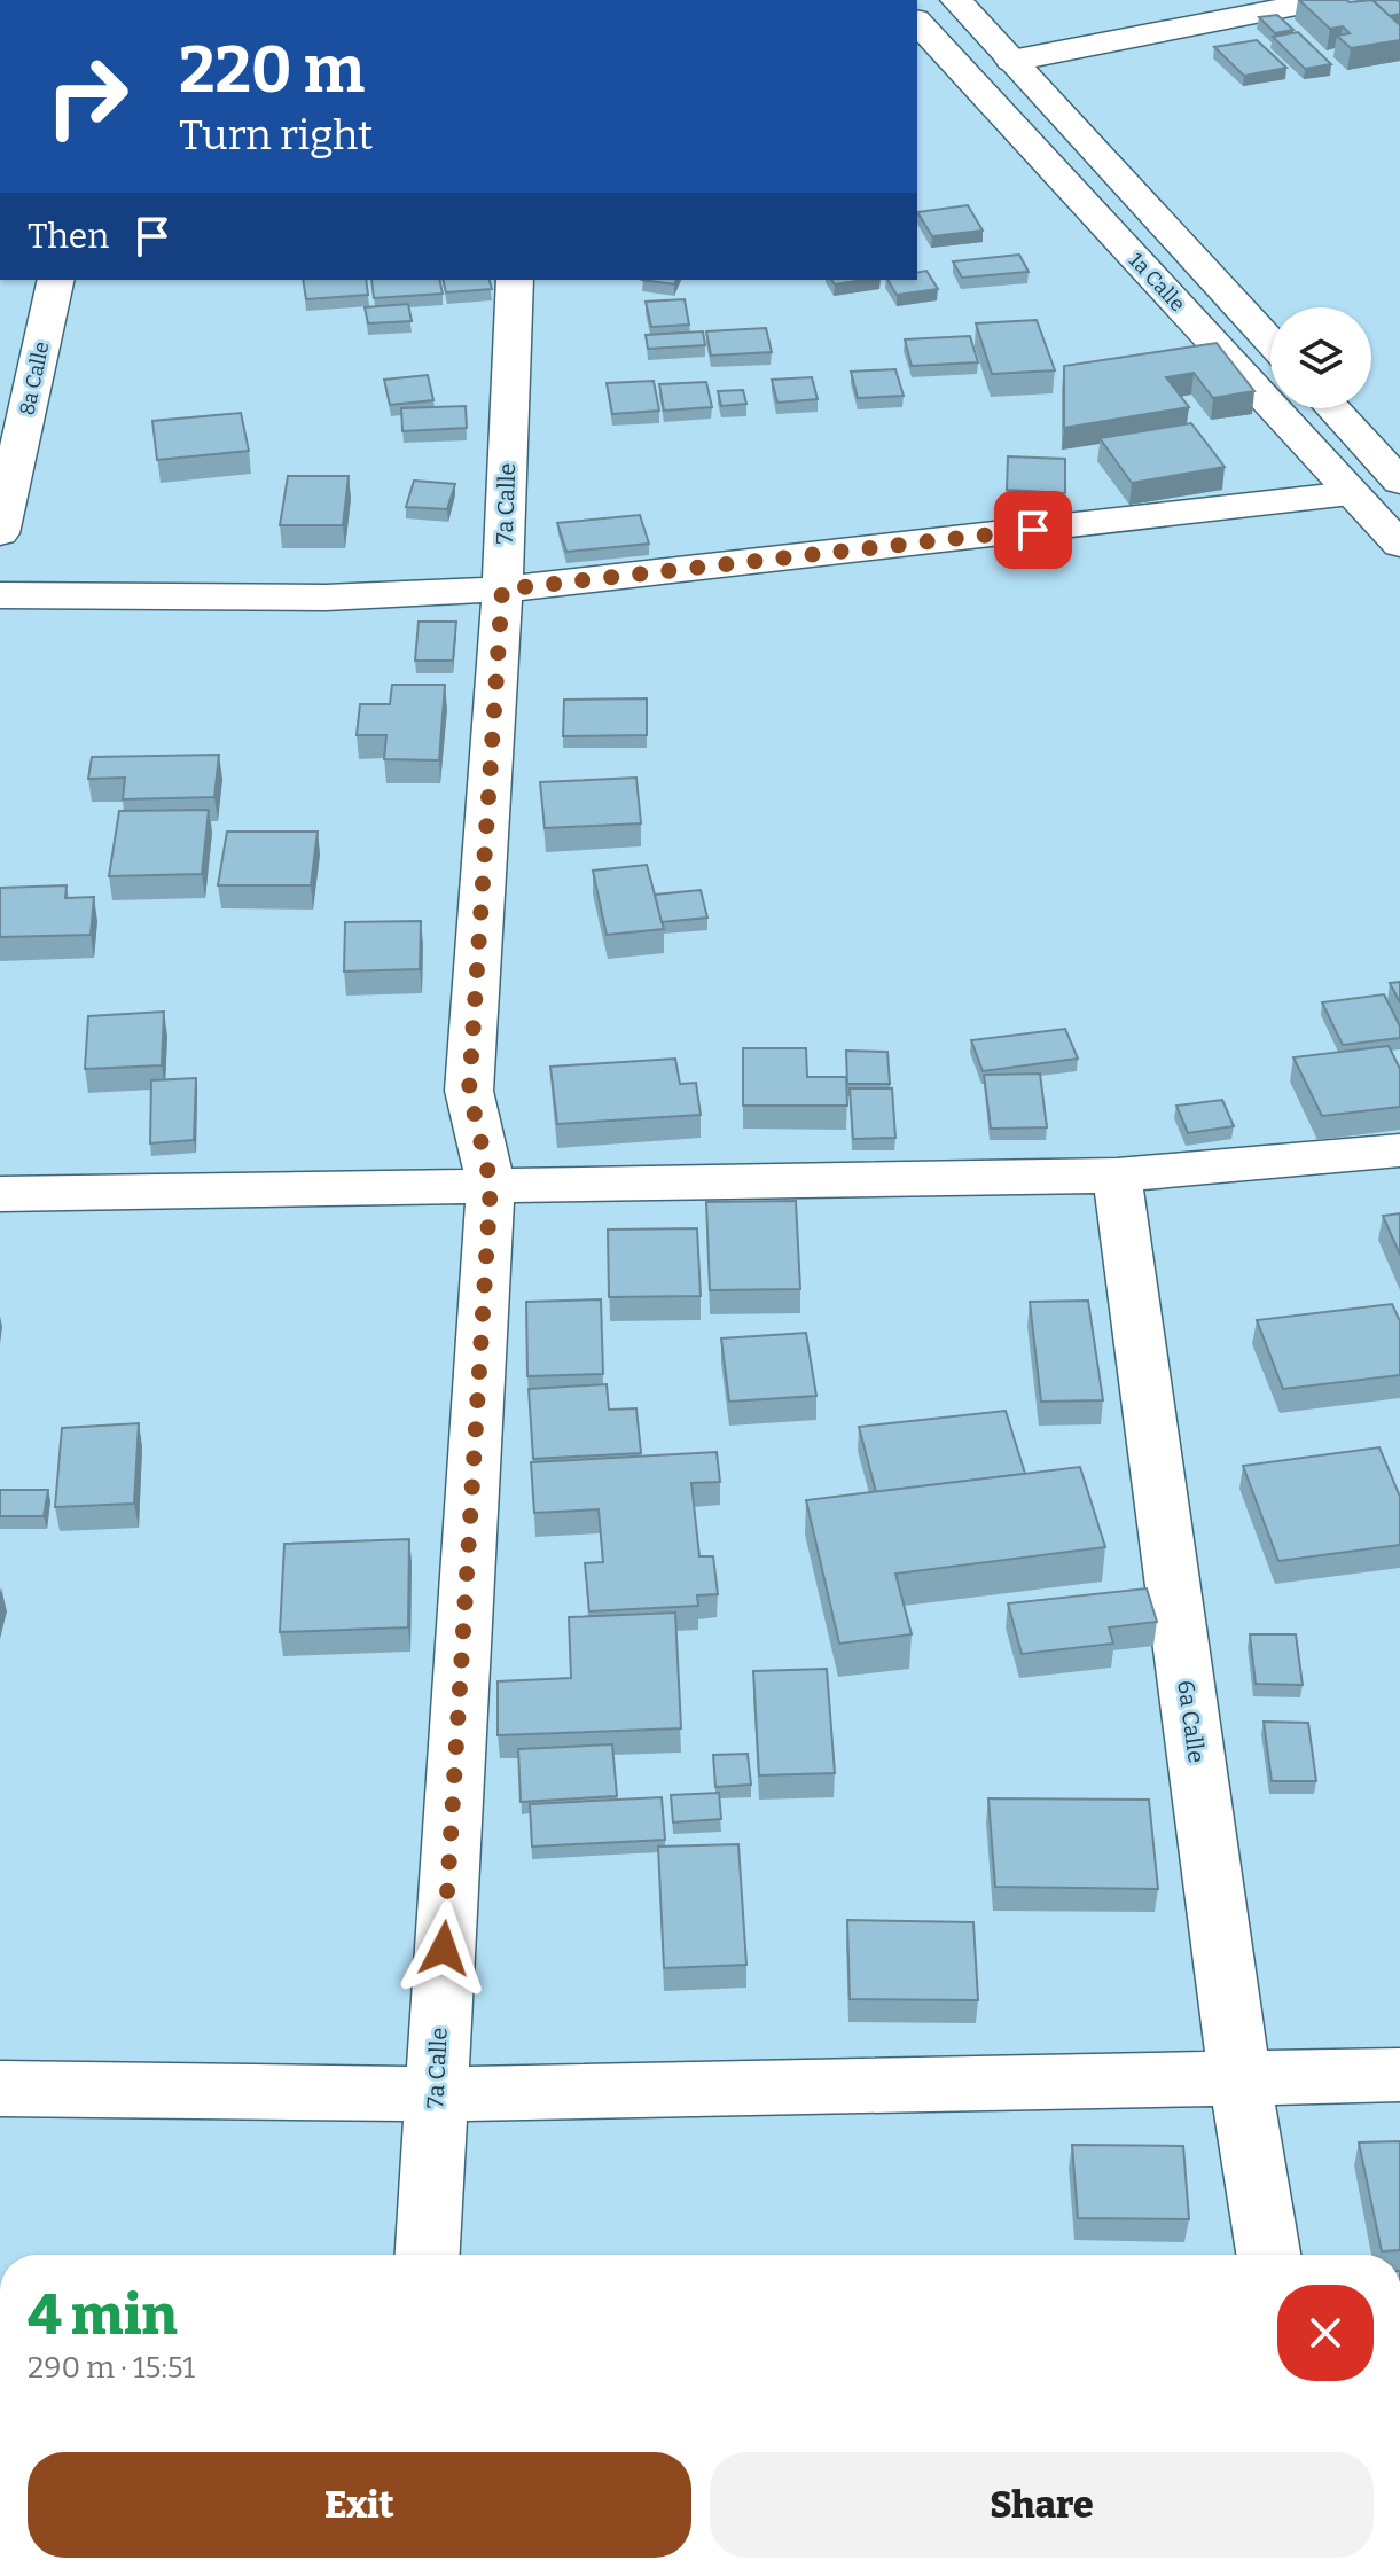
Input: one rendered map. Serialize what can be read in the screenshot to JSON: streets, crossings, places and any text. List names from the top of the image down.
{
  "streets": {
    "street": [
      "1a Calle",
      "8a Calle",
      "7a Calle",
      "6a Calle"
    ]
  },
  "page": {
    "turn": ["220 m", "Turn right"],
    "then": "Then",
    "heading": ["4 min", "290 m · 15:51"],
    "buttons": ["Exit", "Share"]
  }
}
